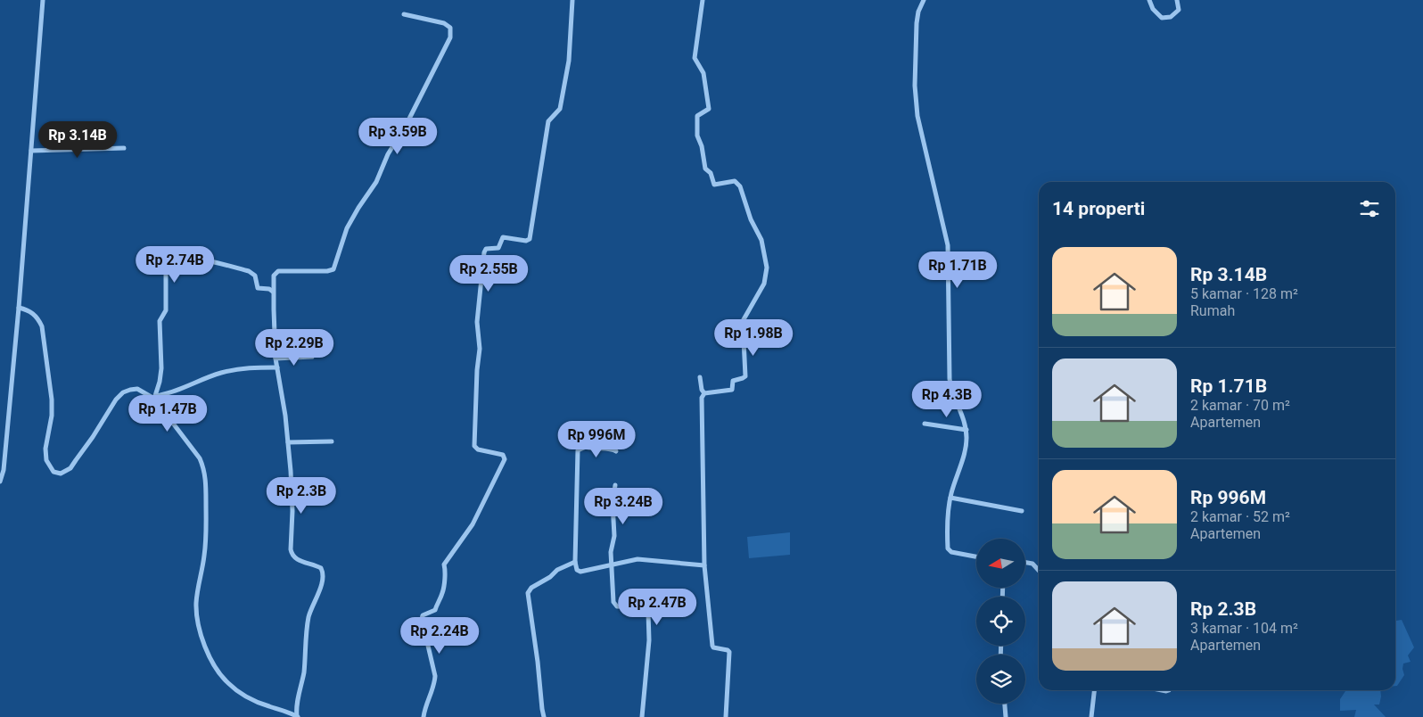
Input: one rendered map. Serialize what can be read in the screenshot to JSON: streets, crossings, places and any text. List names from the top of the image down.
{
  "north": "left",
  "page": {
    "price": [
      "Rp 3.59B",
      "Rp 3.14B",
      "Rp 2.74B",
      "Rp 1.71B",
      "Rp 2.55B",
      "Rp 1.98B",
      "Rp 2.29B",
      "Rp 4.3B",
      "Rp 1.47B",
      "Rp 996M",
      "Rp 2.3B",
      "Rp 3.24B",
      "Rp 2.47B",
      "Rp 2.24B"
    ],
    "heading": "14 properti",
    "list": [
      {
        "name": "Rp 3.14B",
        "note": "5 kamar · 128 m² · Rumah"
      },
      {
        "name": "Rp 1.71B",
        "note": "2 kamar · 70 m² · Apartemen"
      },
      {
        "name": "Rp 996M",
        "note": "2 kamar · 52 m² · Apartemen"
      },
      {
        "name": "Rp 2.3B",
        "note": "3 kamar · 104 m² · Apartemen"
      }
    ]
  }
}
